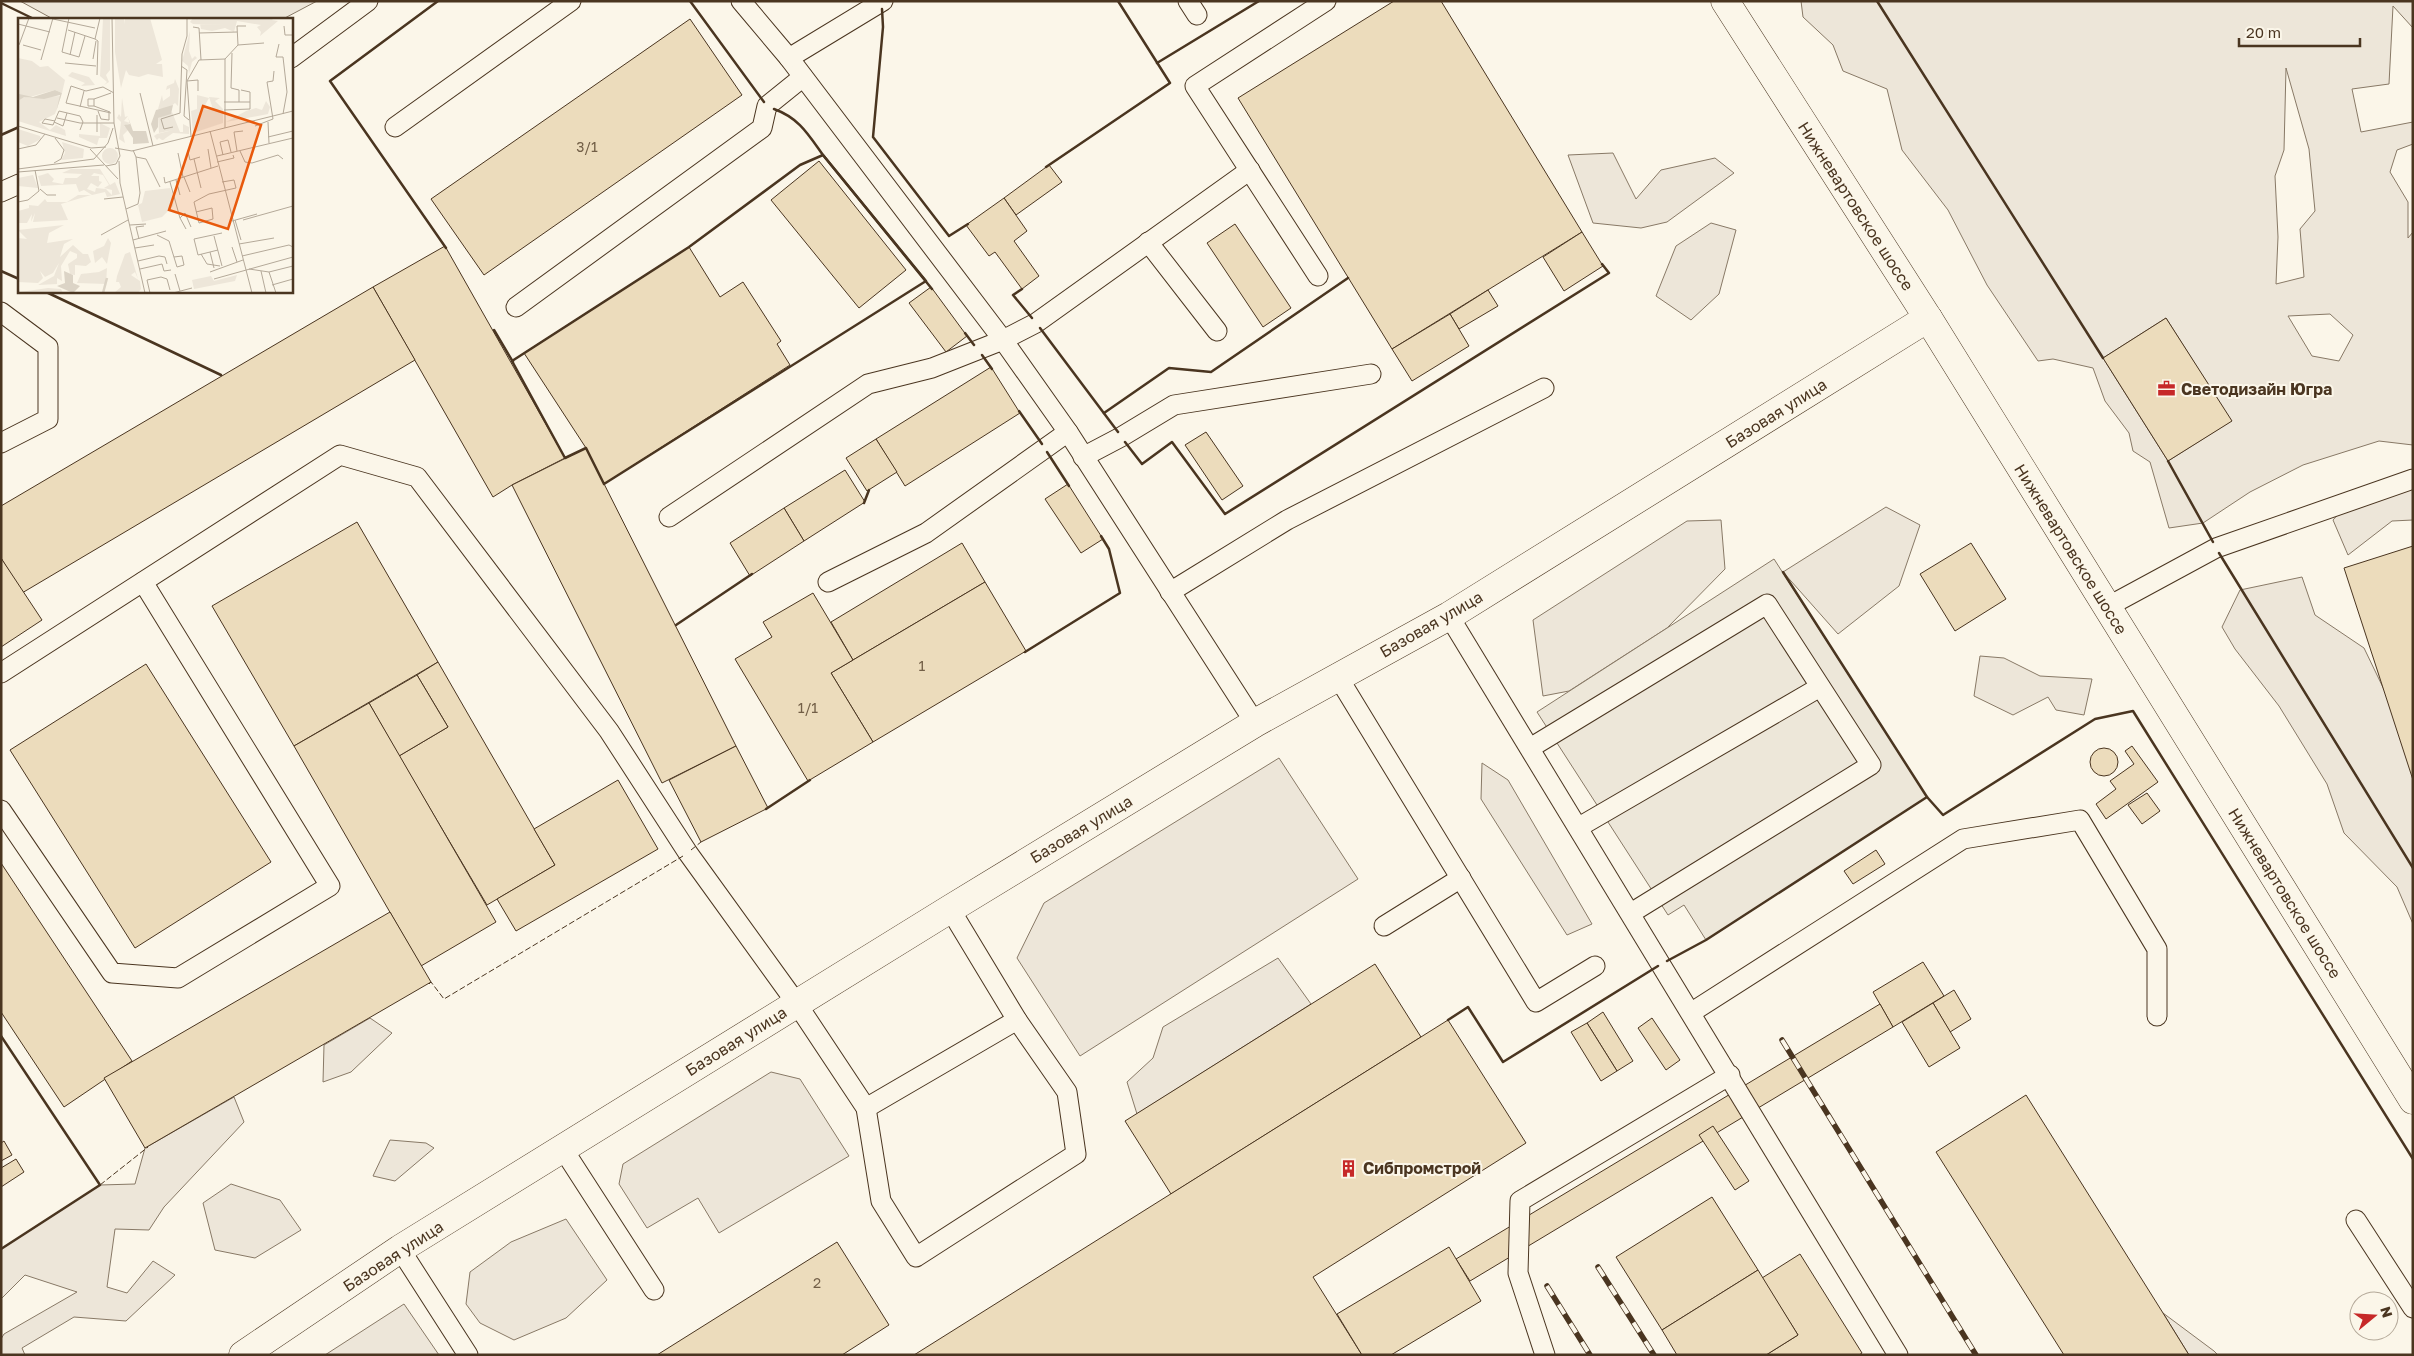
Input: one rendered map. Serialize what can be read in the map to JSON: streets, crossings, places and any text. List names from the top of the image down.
{
  "streets": {
    "street": ["Нижневартовское шоссе", "Базовая улица"]
  },
  "crossings": [
    ["Нижневартовское шоссе", "Базовая улица"]
  ],
  "places": {
    "office": ["Светодизайн Югра"],
    "building": ["Сибпромстрой"]
  },
  "house_numbers": [
    "3/1",
    "1",
    "1/1",
    "2"
  ],
  "scale_bar": "20 m",
  "north": "right"
}
